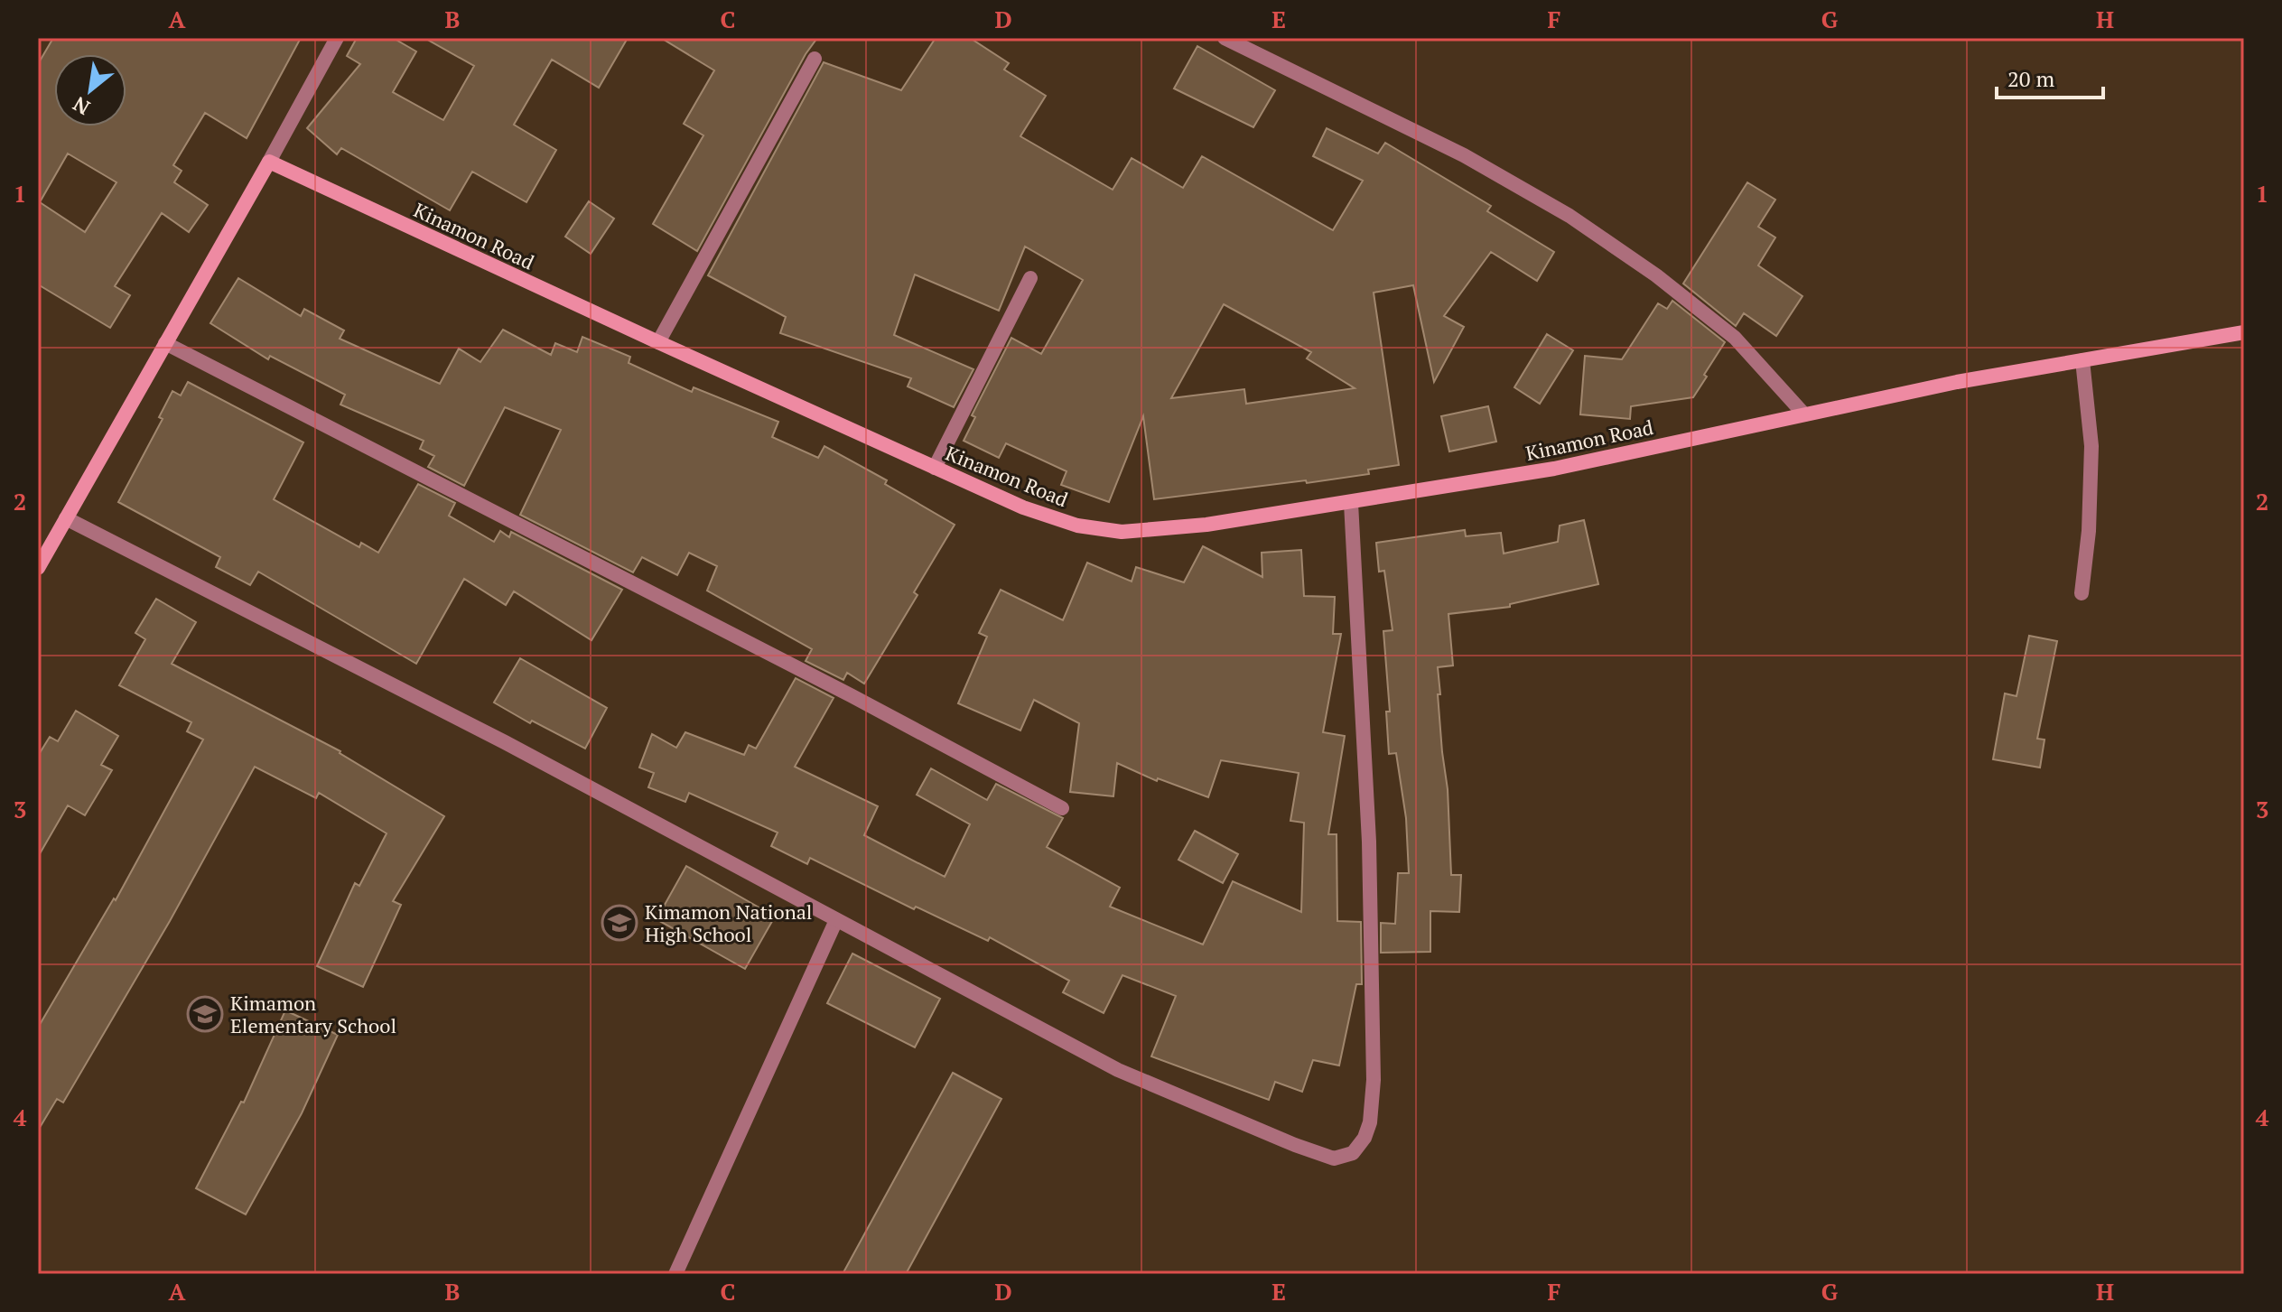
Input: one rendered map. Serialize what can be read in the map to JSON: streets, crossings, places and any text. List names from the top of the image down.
{
  "streets": {
    "street": ["Kinamon Road"]
  },
  "places": {
    "school or university": ["Kimamon National High School", "Kimamon Elementary School"]
  },
  "scale_bar": "20 m",
  "north": "bottom left",
  "grid": {
    "columns": [
      "A",
      "B",
      "C",
      "D",
      "E",
      "F",
      "G",
      "H"
    ],
    "rows": [
      "1",
      "2",
      "3",
      "4"
    ]
  }
}
